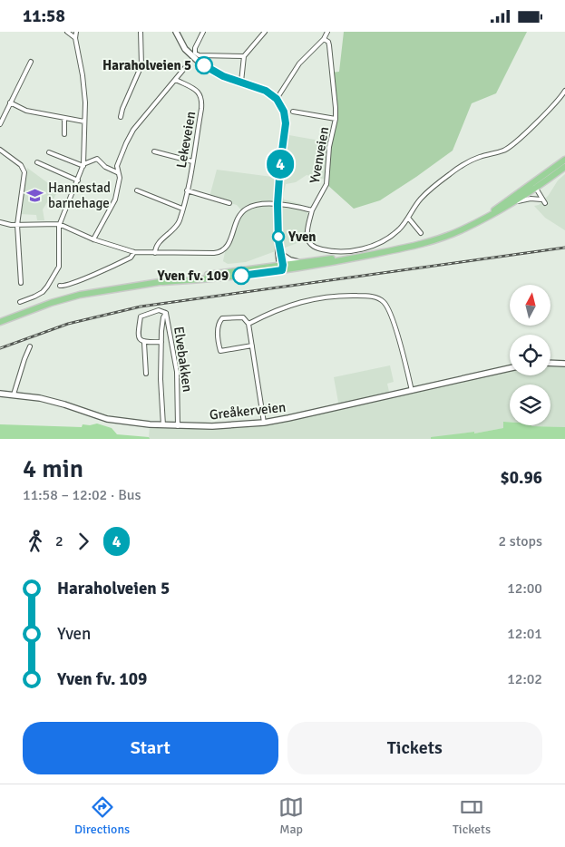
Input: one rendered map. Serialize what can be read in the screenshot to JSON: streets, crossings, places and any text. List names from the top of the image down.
{
  "streets": {
    "main road": ["Greåkerveien"],
    "street": ["Lekeveien", "Yvenveien", "Elvebakken"]
  },
  "crossings": [
    ["Elvebakken", "Greåkerveien"]
  ],
  "places": {
    "other": ["Haraholveien 5", "Yven", "Yven fv. 109"],
    "school or university": ["Hannestad barnehage"]
  },
  "lines": ["bus line 4"],
  "north": "top",
  "page": {
    "status": "11:58",
    "on_map": "4",
    "heading": ["4 min", "11:58 – 12:02 · Bus", "$0.96"],
    "legs": ["2", "4", "2 stops"],
    "list": [
      {
        "name": "Haraholveien 5",
        "value": "12:00"
      },
      {
        "name": "Yven",
        "value": "12:01"
      },
      {
        "name": "Yven fv. 109",
        "value": "12:02"
      }
    ],
    "buttons": ["Start", "Tickets"],
    "tabs": ["Directions", "Map", "Tickets"]
  }
}
